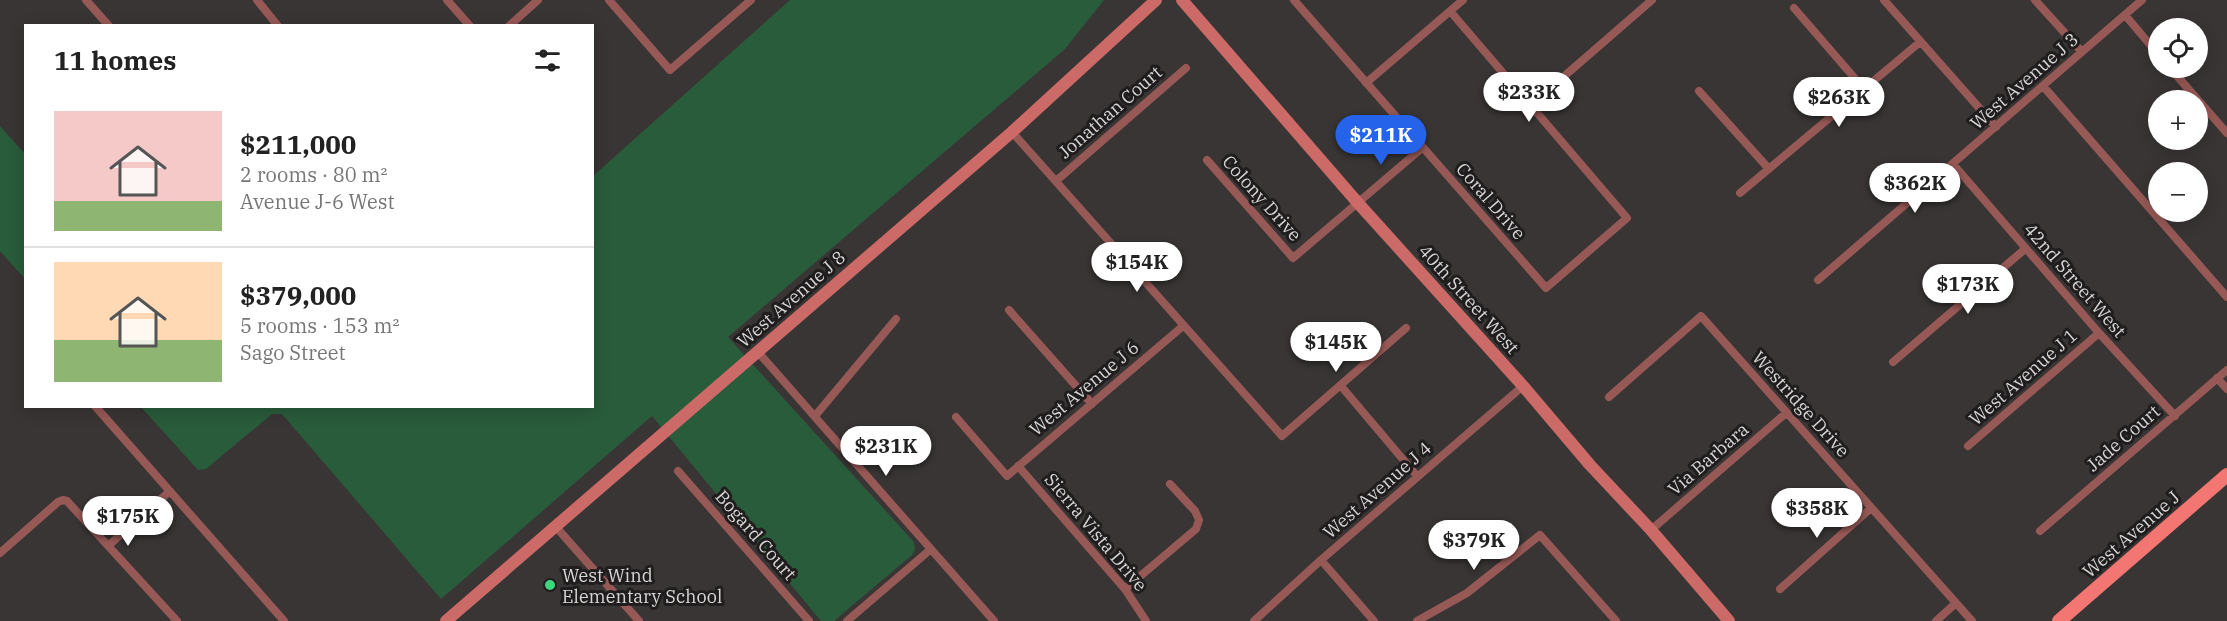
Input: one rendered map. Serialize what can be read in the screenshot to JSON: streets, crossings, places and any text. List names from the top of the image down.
{
  "streets": {
    "main road": ["West Avenue J"],
    "street": [
      "West Avenue J 3",
      "Jonathan Court",
      "Colony Drive",
      "Coral Drive",
      "42nd Street West",
      "West Avenue J 8",
      "40th Street West",
      "West Avenue J 1",
      "West Avenue J 6",
      "Westridge Drive",
      "Jade Court",
      "Via Barbara",
      "West Avenue J 4",
      "Sierra Vista Drive",
      "Bogard Court"
    ]
  },
  "crossings": [
    ["West Avenue J 3", "42nd Street West"],
    ["Colony Drive", "40th Street West"],
    ["42nd Street West", "West Avenue J 1"],
    ["42nd Street West", "Jade Court"],
    ["40th Street West", "Via Barbara"],
    ["40th Street West", "West Avenue J 4"],
    ["West Avenue J 6", "Sierra Vista Drive"],
    ["Westridge Drive", "Via Barbara"]
  ],
  "places": ["West Wind Elementary School"],
  "page": {
    "map_buttons": ["+", "−"],
    "heading": "11 homes",
    "price": [
      "$233K",
      "$263K",
      "$211K",
      "$362K",
      "$154K",
      "$173K",
      "$145K",
      "$231K",
      "$358K",
      "$175K",
      "$379K"
    ],
    "list": [
      {
        "name": "$211,000",
        "note": "2 rooms · 80 m² · Avenue J-6 West"
      },
      {
        "name": "$379,000",
        "note": "5 rooms · 153 m² · Sago Street"
      }
    ]
  }
}
